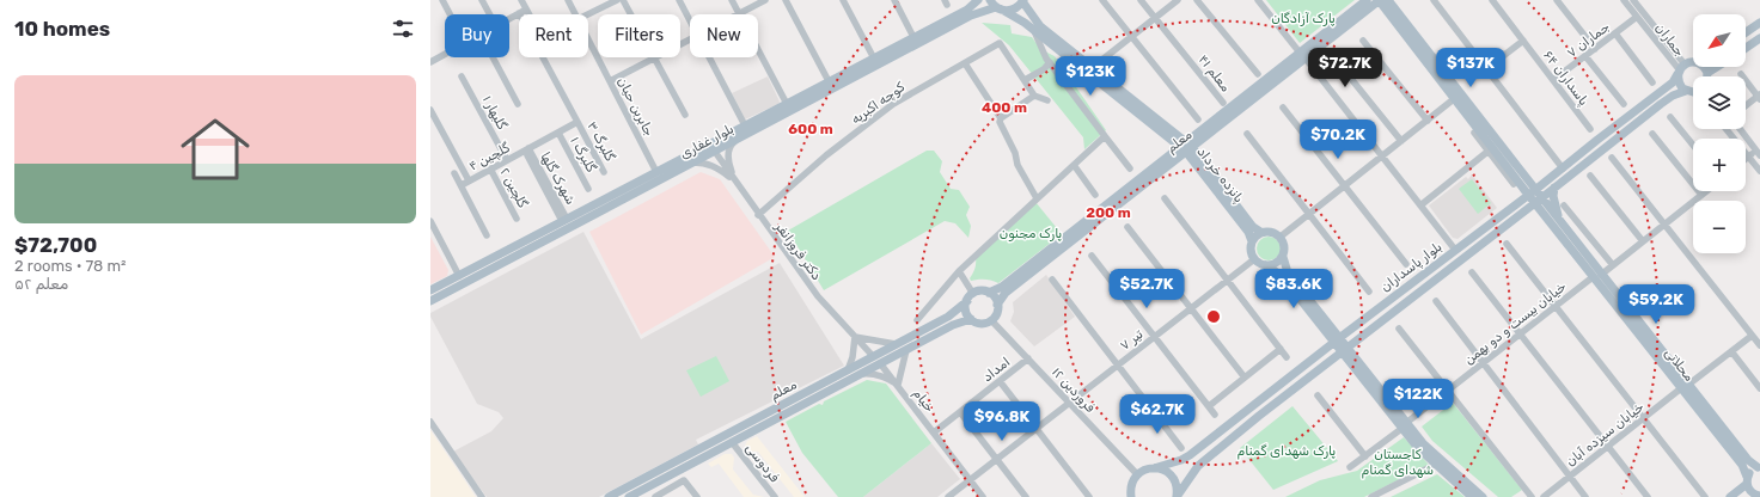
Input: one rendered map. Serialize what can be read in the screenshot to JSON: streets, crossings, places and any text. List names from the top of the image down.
{
  "streets": {
    "main road": [
      "بلوار غفاری",
      "معلم",
      "پانزده خرداد",
      "بلوار پاسداران",
      "محلاتی"
    ],
    "street": [
      "جماران ۷",
      "جماران",
      "معلم ۴۱",
      "پاسداران ۶۴",
      "کوچه اکبریه",
      "جابربن حیان",
      "گلبهار ۱",
      "گلبرگ ۳",
      "گلبرگ ۱",
      "گلچین ۴",
      "شهرک گلها",
      "گلچین ۲",
      "دکتر فروزانفر",
      "خیابان بیست و دو بهمن",
      "۷ تیر",
      "امداد",
      "۱۲ فروردین",
      "خیام",
      "خیابان سیزده آبان",
      "فردوسی"
    ]
  },
  "crossings": [
    ["جماران ۷", "جماران"],
    ["جماران ۷", "پاسداران ۶۴"],
    ["جماران", "بلوار پاسداران"],
    ["کوچه اکبریه", "دکتر فروزانفر"],
    ["جابربن حیان", "بلوار غفاری"],
    ["گلبهار ۱", "گلچین ۴"],
    ["گلبرگ ۳", "گلچین ۴"],
    ["بلوار غفاری", "پانزده خرداد"],
    ["بلوار غفاری", "شهرک گلها"],
    ["بلوار غفاری", "دکتر فروزانفر"],
    ["معلم", "پانزده خرداد"],
    ["معلم", "دکتر فروزانفر"],
    ["معلم", "۱۲ فروردین"],
    ["معلم", "خیام"],
    ["معلم", "فردوسی"],
    ["گلبرگ ۱", "گلچین ۴"],
    ["گلچین ۴", "شهرک گلها"],
    ["گلچین ۴", "گلچین ۲"],
    ["پانزده خرداد", "۷ تیر"],
    ["بلوار پاسداران", "محلاتی"],
    ["بلوار پاسداران", "۱۲ فروردین"],
    ["خیابان بیست و دو بهمن", "محلاتی"],
    ["۷ تیر", "۱۲ فروردین"],
    ["۷ تیر", "خیام"],
    ["محلاتی", "خیابان سیزده آبان"],
    ["امداد", "۱۲ فروردین"],
    ["امداد", "خیام"]
  ],
  "parks": [
    "پارک آزادگان",
    "پارک مجنون",
    "پارک شهدای گمنام",
    "کاجستان شهدای گمنام"
  ],
  "north": "bottom left",
  "page": {
    "heading": "10 homes",
    "map_buttons": ["+", "−"],
    "chip": [
      "Buy",
      "Rent",
      "Filters",
      "New"
    ],
    "price": [
      "$72.7K",
      "$137K",
      "$123K",
      "$70.2K",
      "$52.7K",
      "$83.6K",
      "$59.2K",
      "$122K",
      "$62.7K",
      "$96.8K"
    ],
    "list": [
      {
        "name": "$72,700",
        "note": "2 rooms · 78 m² · معلم ۵۲"
      }
    ]
  },
  "rings": ["400 m", "600 m", "200 m"]
}
